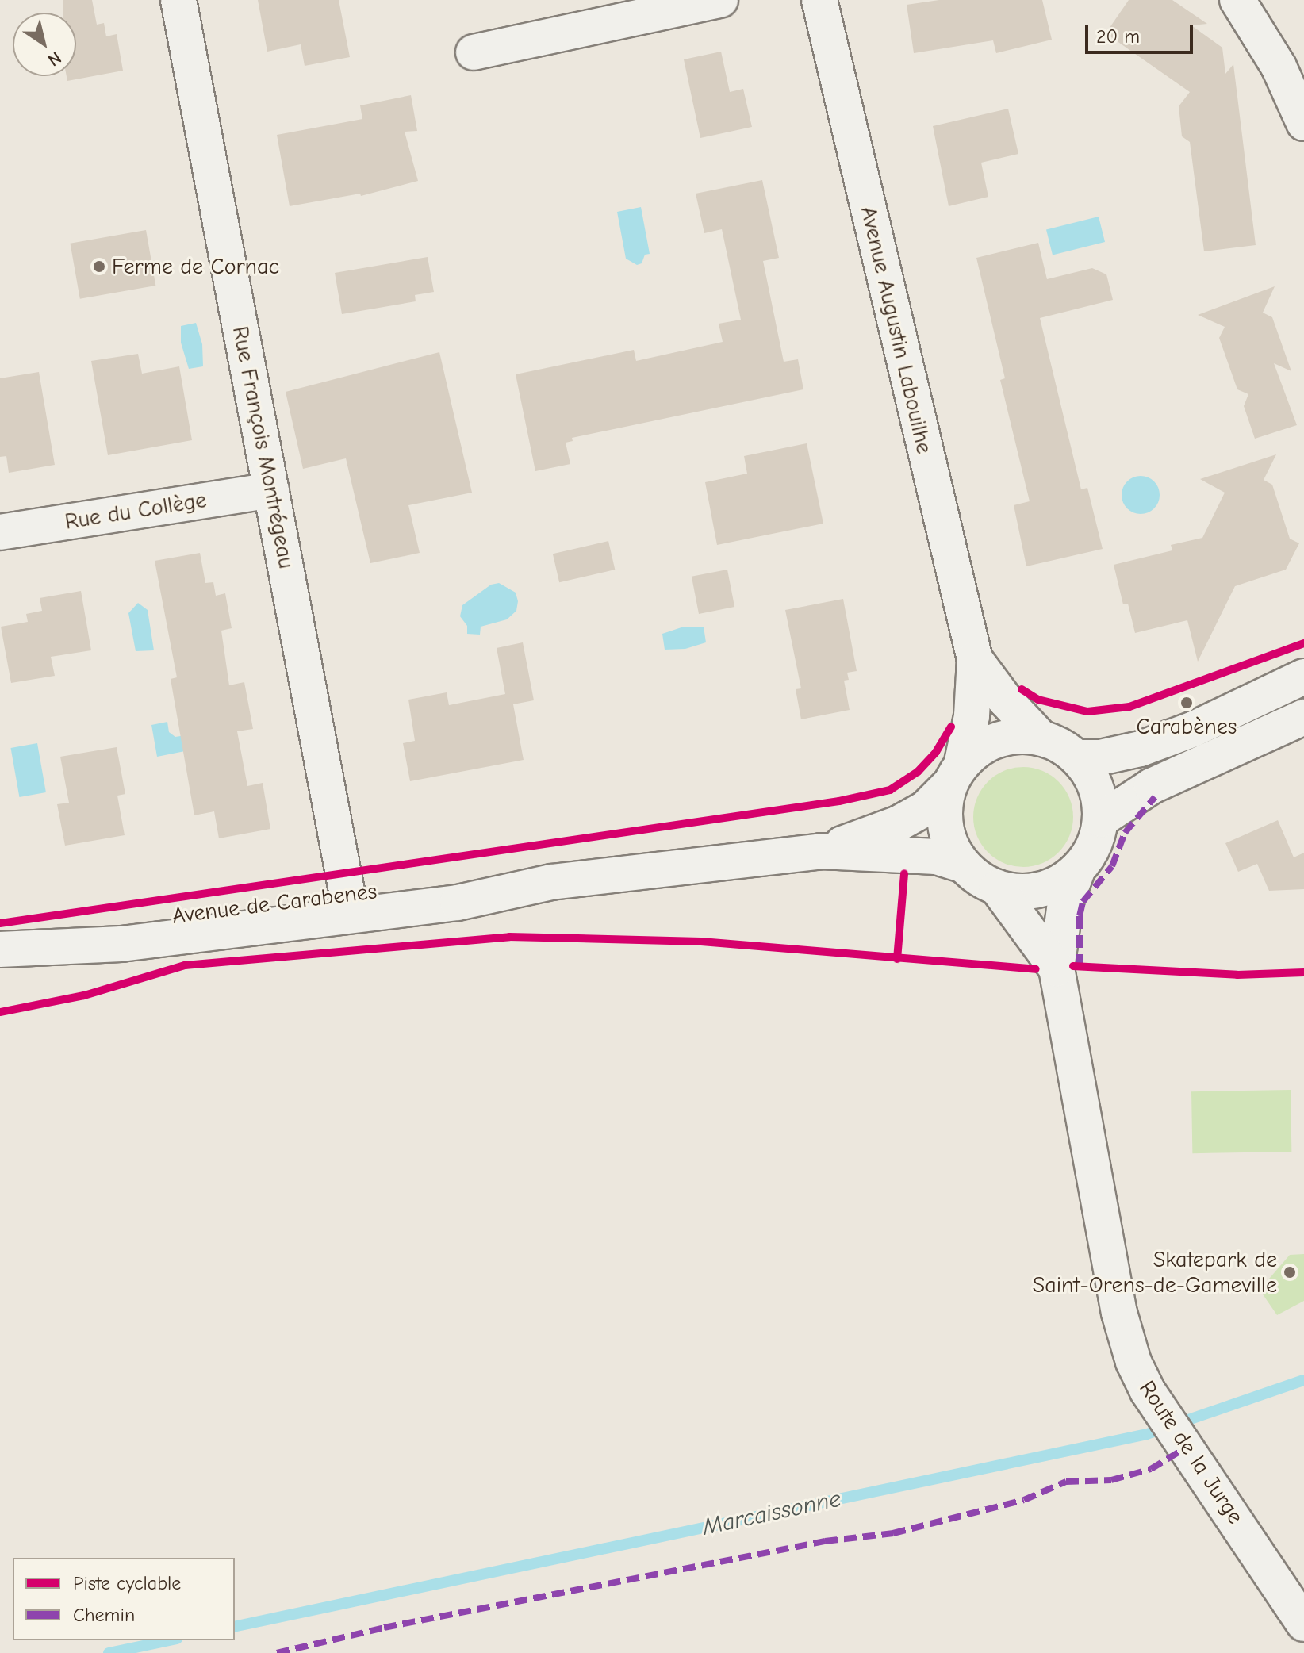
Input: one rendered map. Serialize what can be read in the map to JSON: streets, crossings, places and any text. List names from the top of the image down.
{
  "streets": {
    "street": [
      "Avenue Augustin Labouilhe",
      "Rue François Montrégeau",
      "Rue du Collège",
      "Avenue de Carabenes",
      "Route de la Jurge"
    ]
  },
  "crossings": [
    ["Avenue Augustin Labouilhe", "Avenue de Carabenes"],
    ["Avenue Augustin Labouilhe", "Route de la Jurge"],
    ["Rue François Montrégeau", "Rue du Collège"],
    ["Rue François Montrégeau", "Avenue de Carabenes"],
    ["Avenue de Carabenes", "Route de la Jurge"]
  ],
  "water": ["Marcaissonne"],
  "places": ["Ferme de Cornac", "Carabènes", "Skatepark de Saint-Orens-de-Gameville"],
  "legend": ["Piste cyclable", "Chemin"],
  "scale_bar": "20 m",
  "north": "bottom right"
}
